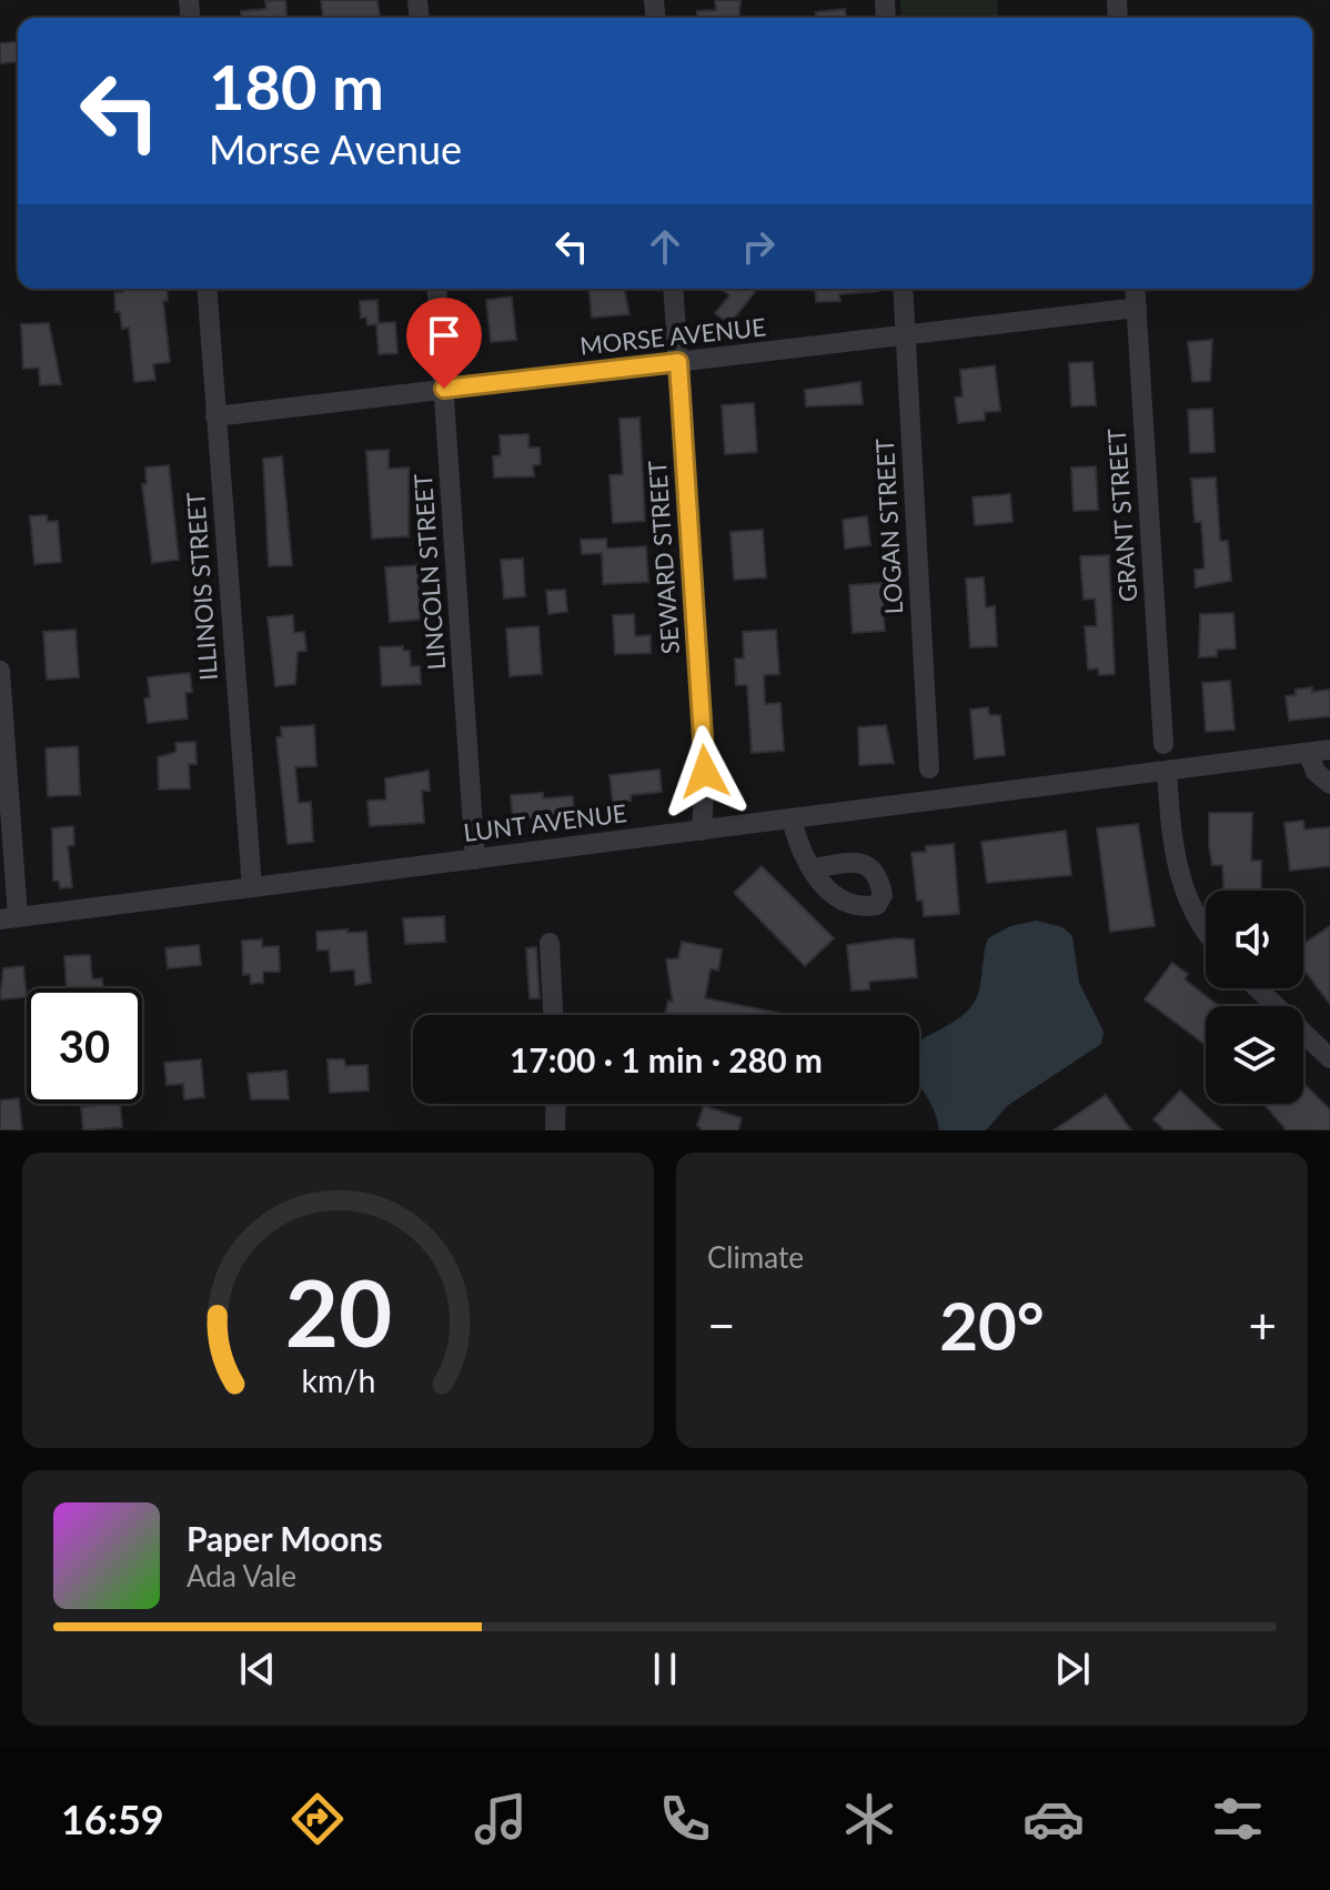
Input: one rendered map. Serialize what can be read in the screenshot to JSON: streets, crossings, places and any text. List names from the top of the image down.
{
  "streets": {
    "street": [
      "MORSE AVENUE",
      "GRANT STREET",
      "LOGAN STREET",
      "SEWARD STREET",
      "LINCOLN STREET",
      "ILLINOIS STREET",
      "LUNT AVENUE"
    ]
  },
  "crossings": [
    ["MORSE AVENUE", "GRANT STREET"],
    ["MORSE AVENUE", "LOGAN STREET"],
    ["MORSE AVENUE", "SEWARD STREET"],
    ["MORSE AVENUE", "LINCOLN STREET"],
    ["MORSE AVENUE", "ILLINOIS STREET"],
    ["SEWARD STREET", "LUNT AVENUE"],
    ["LINCOLN STREET", "LUNT AVENUE"],
    ["ILLINOIS STREET", "LUNT AVENUE"]
  ],
  "page": {
    "turn": ["180 m", "Morse Avenue"],
    "limit": "30",
    "trip": "17:00 · 1 min · 280 m",
    "tile": "Climate",
    "heat": ["−", "20°", "+"],
    "song": ["Paper Moons", "Ada Vale"],
    "tabs": "16:59",
    "gauge": ["20", "km/h"]
  }
}
